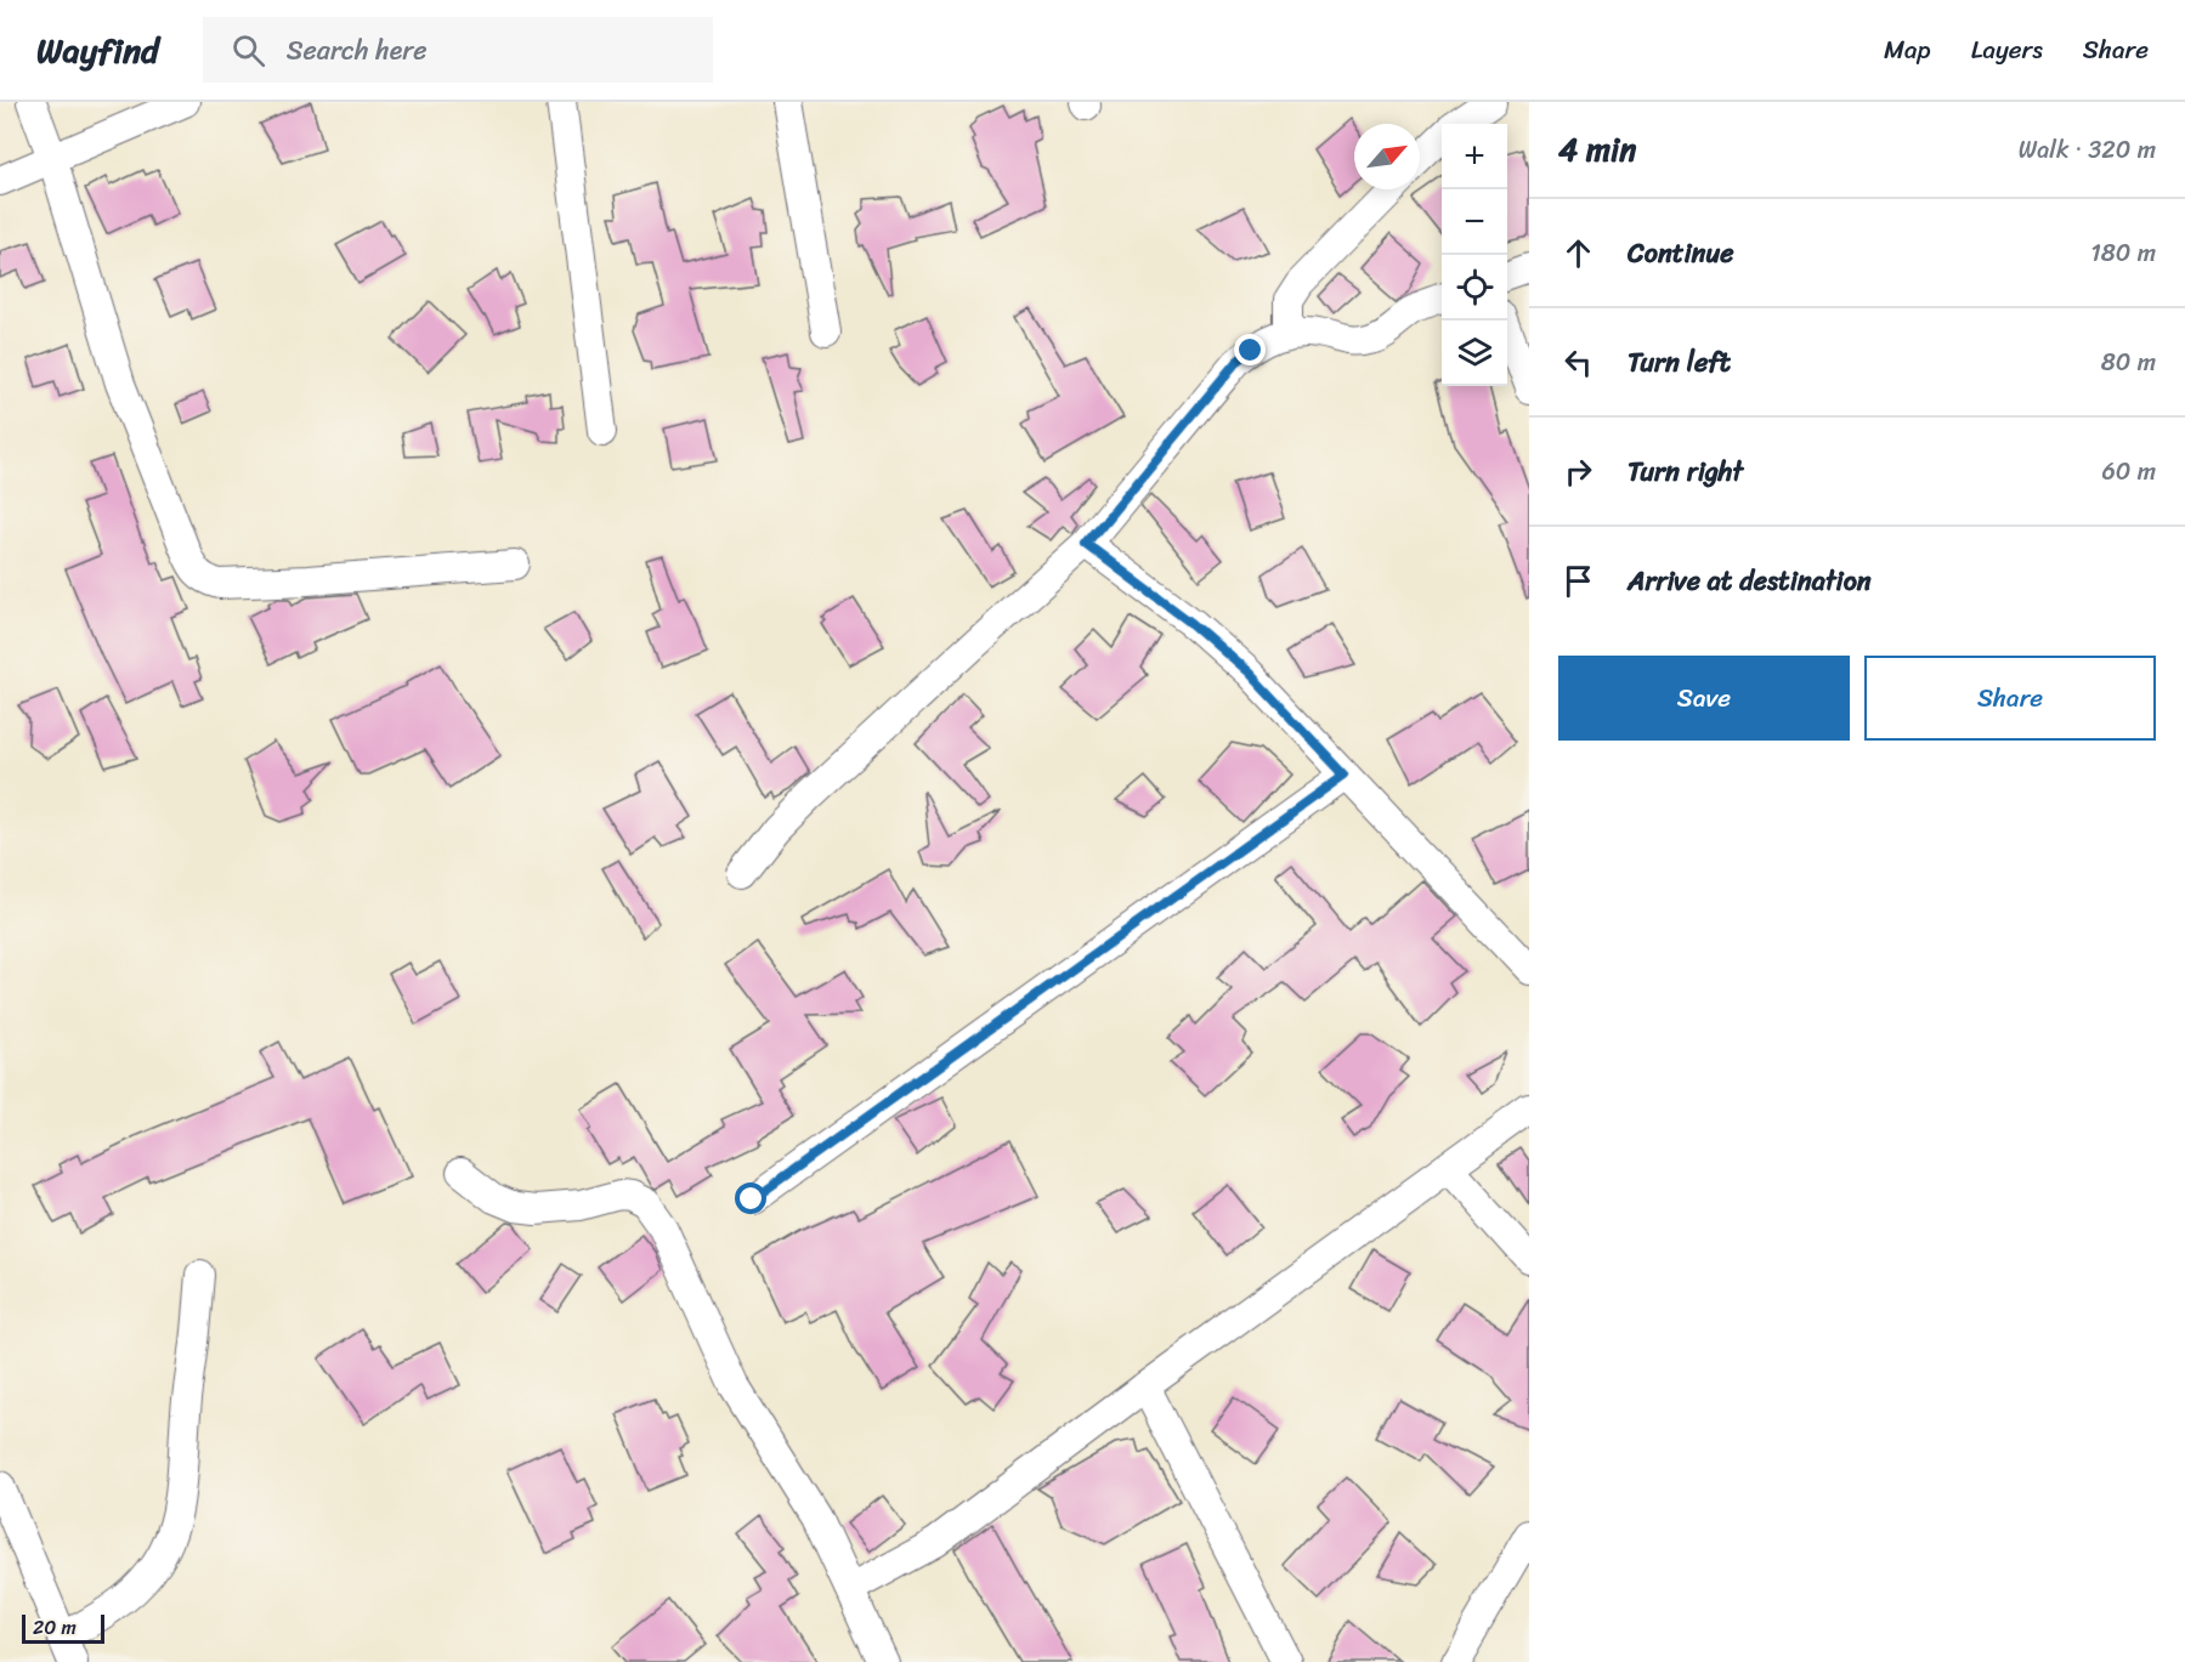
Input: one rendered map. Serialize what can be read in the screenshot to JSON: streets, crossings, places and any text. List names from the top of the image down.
{
  "scale_bar": "20 m",
  "north": "top right",
  "page": {
    "header": "Wayfind",
    "search": "Search here",
    "nav": ["Map", "Layers", "Share"],
    "heading": ["4 min", "Walk · 320 m"],
    "map_buttons": ["+", "−"],
    "list": [
      ["Continue", "180 m"],
      ["Turn left", "80 m"],
      ["Turn right", "60 m"],
      "Arrive at destination"
    ],
    "buttons": ["Save", "Share"],
    "scale": "20 m"
  }
}
